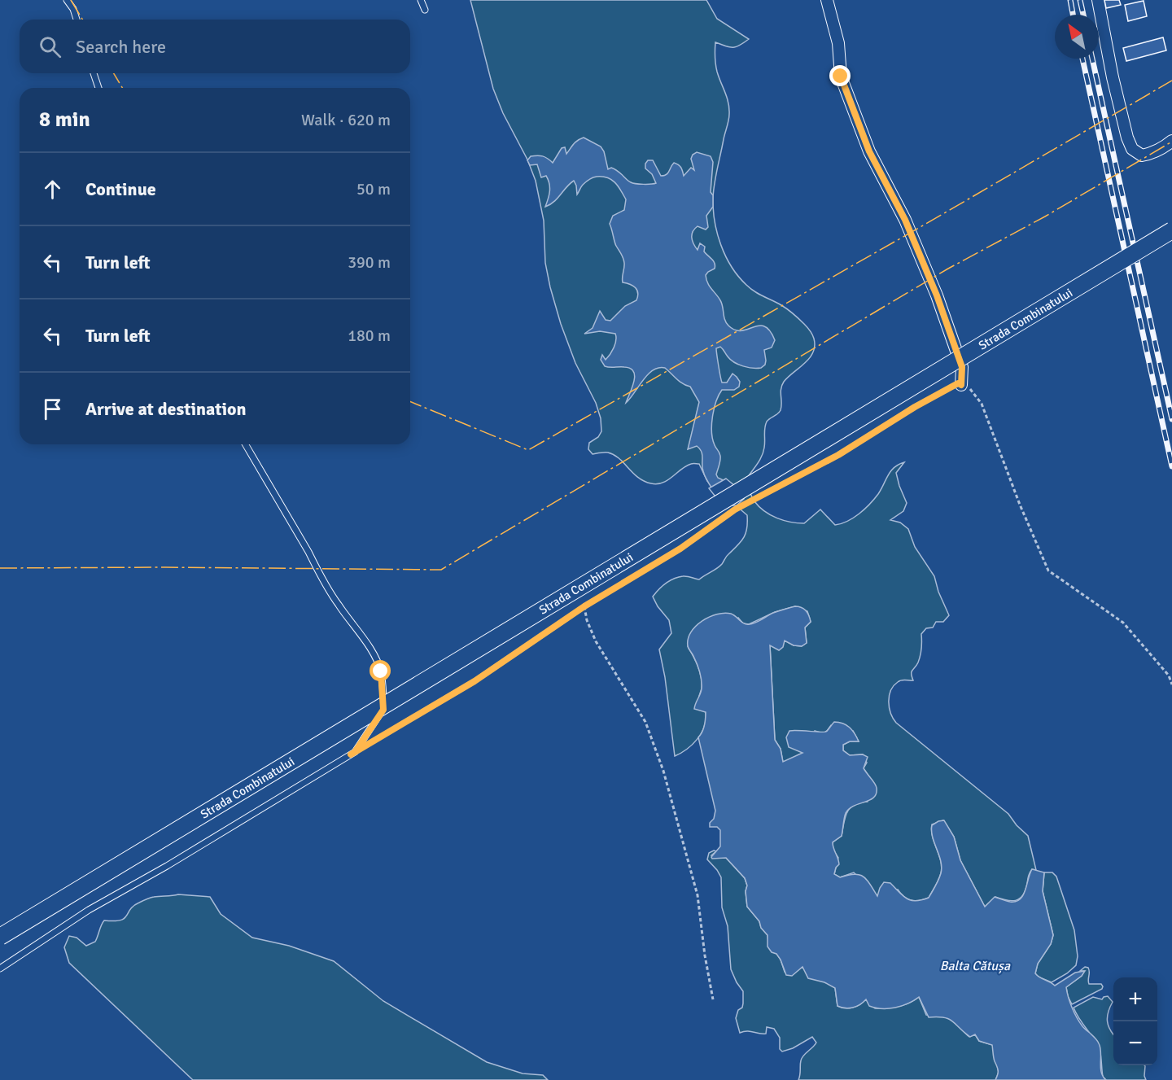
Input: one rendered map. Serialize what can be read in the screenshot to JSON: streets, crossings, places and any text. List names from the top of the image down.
{
  "streets": {
    "street": ["Strada Combinatului"]
  },
  "water": ["Balta Cătușa"],
  "north": "top left",
  "page": {
    "search": "Search here",
    "heading": ["8 min", "Walk · 620 m"],
    "list": [
      ["Continue", "50 m"],
      ["Turn left", "390 m"],
      ["Turn left", "180 m"],
      "Arrive at destination"
    ],
    "map_buttons": ["+", "−"]
  }
}
